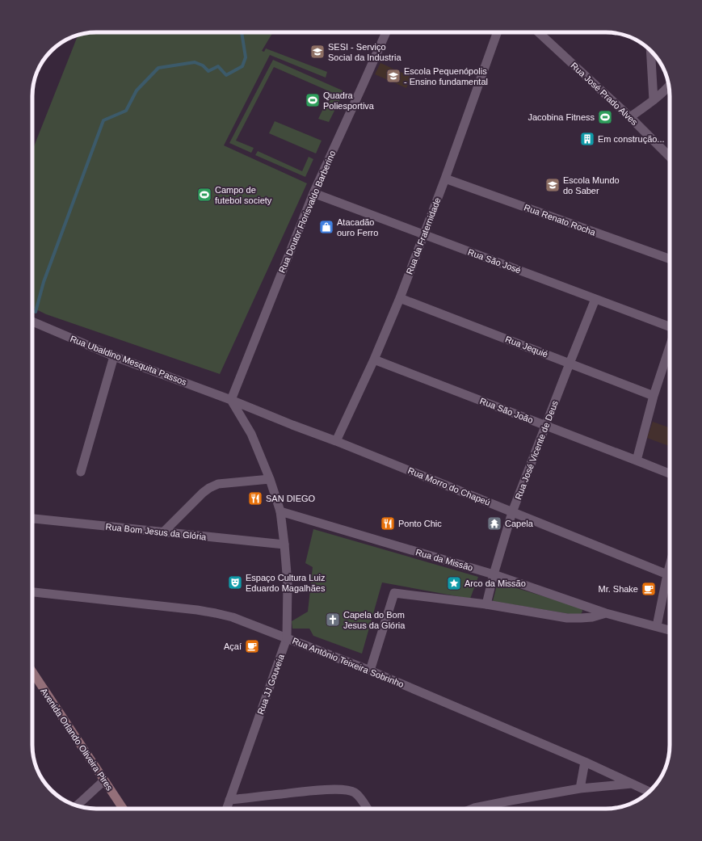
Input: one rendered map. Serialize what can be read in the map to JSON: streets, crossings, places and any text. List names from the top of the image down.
{
  "streets": {
    "main road": ["Avenida Orlando Oliveira Pires"],
    "street": [
      "Rua José Prado Alves",
      "Rua Doutor Florisvaldo Barberino",
      "Rua Renato Rocha",
      "Rua da Fraternidade",
      "Rua São José",
      "Rua Jequié",
      "Rua Ubaldino Mesquita Passos",
      "Rua São João",
      "Rua José Vicente de Deus",
      "Rua Morro do Chapeú",
      "Rua Bom Jesus da Glória",
      "Rua da Missão",
      "Rua Antônio Teixeira Sobrinho",
      "Rua JJ Gouveia"
    ]
  },
  "crossings": [
    ["Rua Doutor Florisvaldo Barberino", "Rua São José"],
    ["Rua Doutor Florisvaldo Barberino", "Rua Ubaldino Mesquita Passos"],
    ["Rua Doutor Florisvaldo Barberino", "Rua Morro do Chapeú"],
    ["Rua Doutor Florisvaldo Barberino", "Rua JJ Gouveia"],
    ["Rua Renato Rocha", "Rua da Fraternidade"],
    ["Rua da Fraternidade", "Rua São José"],
    ["Rua da Fraternidade", "Rua Jequié"],
    ["Rua da Fraternidade", "Rua São João"],
    ["Rua da Fraternidade", "Rua Morro do Chapeú"],
    ["Rua São José", "Rua José Vicente de Deus"],
    ["Rua Jequié", "Rua José Vicente de Deus"],
    ["Rua Ubaldino Mesquita Passos", "Rua Morro do Chapeú"],
    ["Rua Ubaldino Mesquita Passos", "Rua JJ Gouveia"],
    ["Rua São João", "Rua José Vicente de Deus"],
    ["Rua José Vicente de Deus", "Rua Morro do Chapeú"],
    ["Rua José Vicente de Deus", "Rua da Missão"],
    ["Rua Morro do Chapeú", "Rua JJ Gouveia"],
    ["Rua Bom Jesus da Glória", "Rua JJ Gouveia"],
    ["Rua da Missão", "Rua Antônio Teixeira Sobrinho"],
    ["Rua da Missão", "Rua JJ Gouveia"],
    ["Rua Antônio Teixeira Sobrinho", "Rua JJ Gouveia"]
  ],
  "places": {
    "school or university": ["SESI - Serviço Social da Industria", "Escola Pequenópolis - Ensino fundamental", "Escola Mundo do Saber"],
    "sports": ["Quadra Poliesportiva", "Jacobina Fitness", "Campo de futebol society"],
    "building": ["Em construção..."],
    "shop": ["Atacadão ouro Ferro"],
    "restaurant": ["SAN DIEGO", "Ponto Chic"],
    "temple": ["Capela"],
    "theatre": ["Espaço Cultura Luiz Eduardo Magalhães"],
    "place": ["Arco da Missão"],
    "cafe": ["Mr. Shake", "Açaí"],
    "church": ["Capela do Bom Jesus da Glória"]
  }
}
